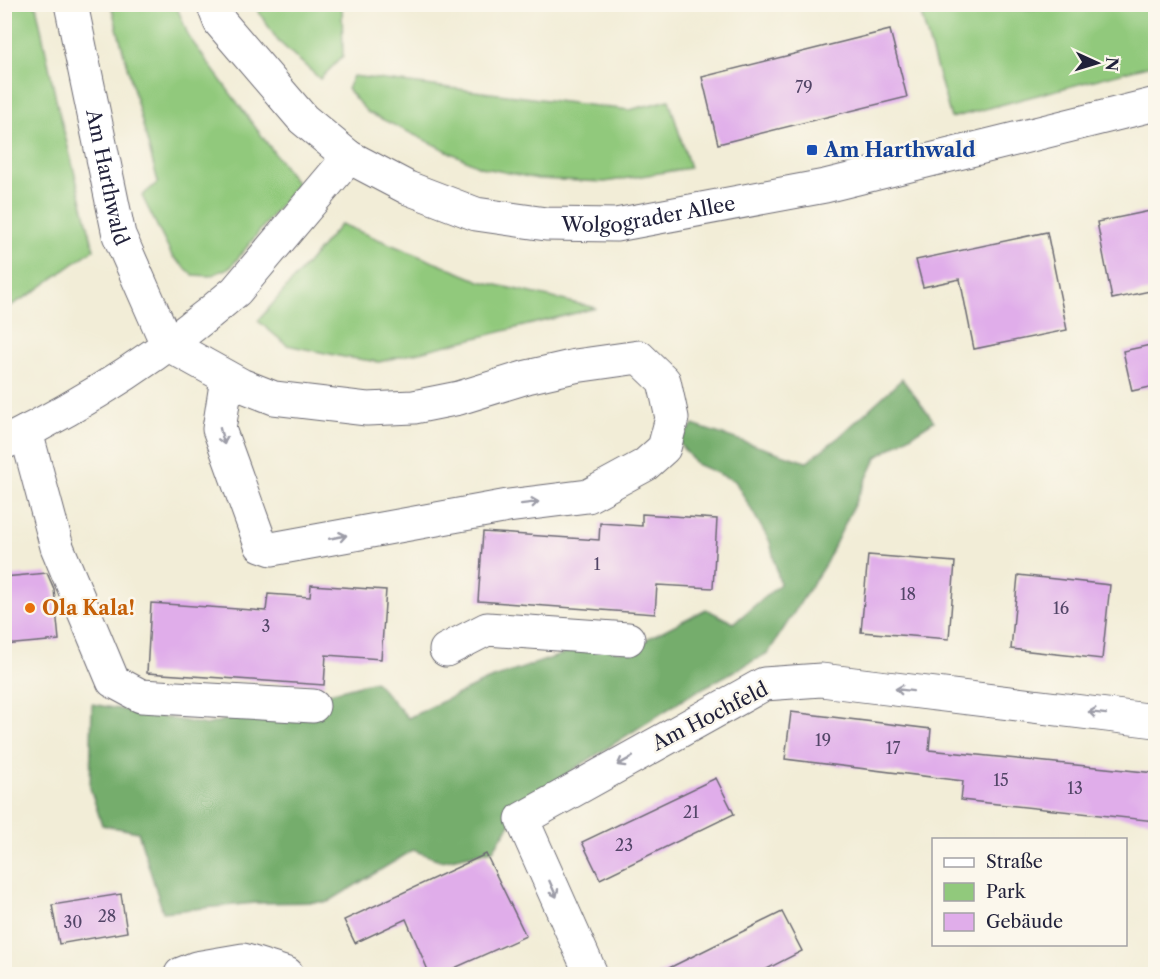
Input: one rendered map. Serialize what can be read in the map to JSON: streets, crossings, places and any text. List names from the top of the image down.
{
  "streets": {
    "street": ["Am Harthwald", "Wolgograder Allee", "Am Hochfeld"]
  },
  "places": {
    "transit": ["Am Harthwald"],
    "other": ["Ola Kala!"]
  },
  "house_numbers": [
    "79",
    "1",
    "18",
    "16",
    "3",
    "19",
    "17",
    "15",
    "13",
    "21",
    "23",
    "28",
    "30"
  ],
  "legend": ["Straße", "Park", "Gebäude"],
  "north": "right"
}
